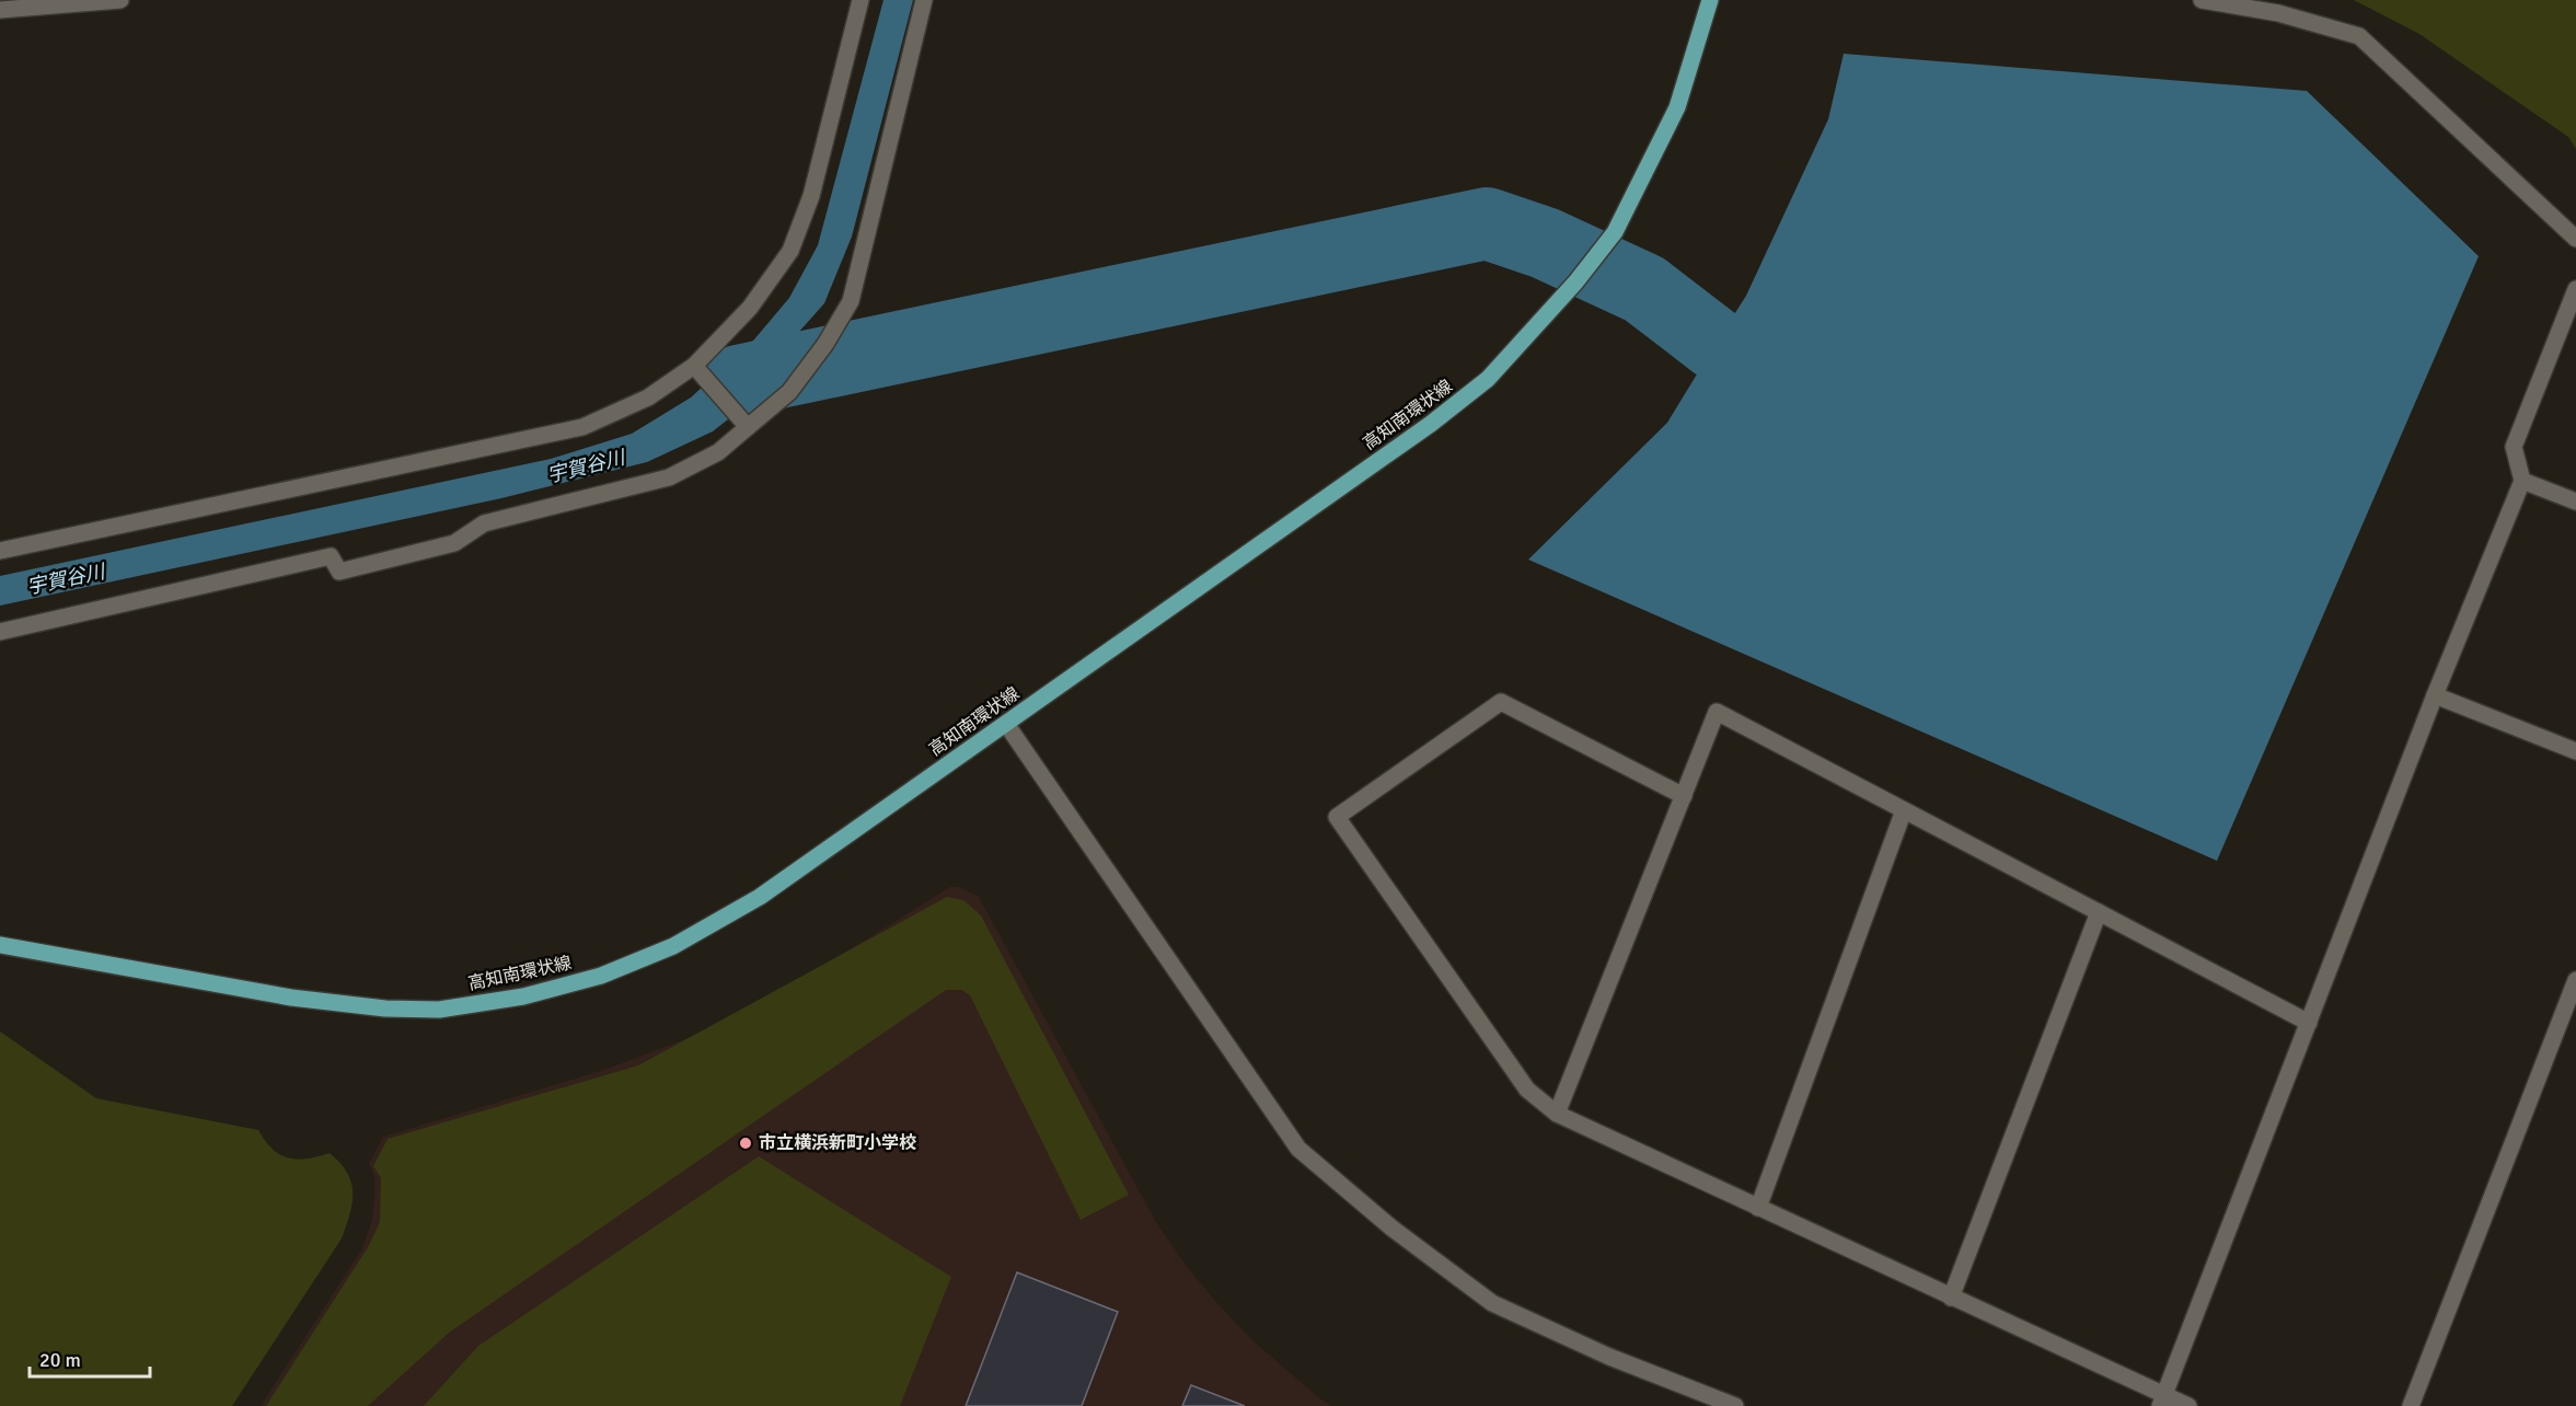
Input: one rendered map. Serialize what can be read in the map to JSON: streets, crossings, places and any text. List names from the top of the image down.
{
  "streets": {
    "main road": ["高知南環状線"]
  },
  "water": ["宇賀谷川"],
  "places": ["市立横浜新町小学校"],
  "scale_bar": "20 m"
}
